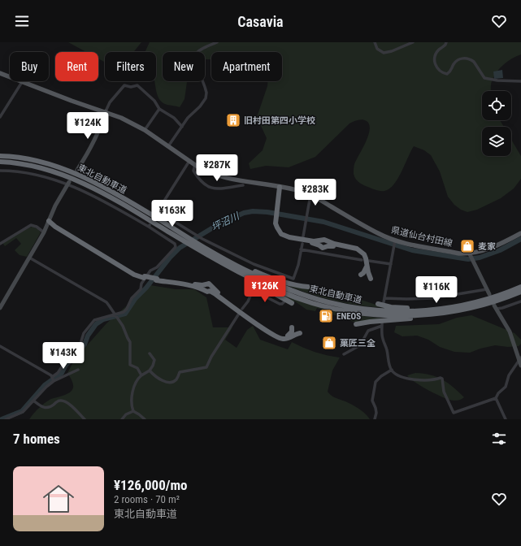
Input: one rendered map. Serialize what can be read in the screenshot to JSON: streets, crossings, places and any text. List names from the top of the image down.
{
  "streets": {
    "highway": ["東北自動車道"],
    "main road": ["県道仙台村田線"]
  },
  "water": ["坪沼川"],
  "places": {
    "building": ["旧村田第四小学校"],
    "shop": ["麦家", "菓匠三全"],
    "fuel station": ["ENEOS"]
  },
  "page": {
    "header": "Casavia",
    "chip": [
      "Buy",
      "Rent",
      "Filters",
      "New",
      "Apartment"
    ],
    "price": [
      "¥124K",
      "¥287K",
      "¥283K",
      "¥163K",
      "¥126K",
      "¥116K",
      "¥143K"
    ],
    "heading": "7 homes",
    "list": [
      {
        "name": "¥126,000/mo",
        "note": "2 rooms · 70 m² · 東北自動車道"
      }
    ]
  }
}
